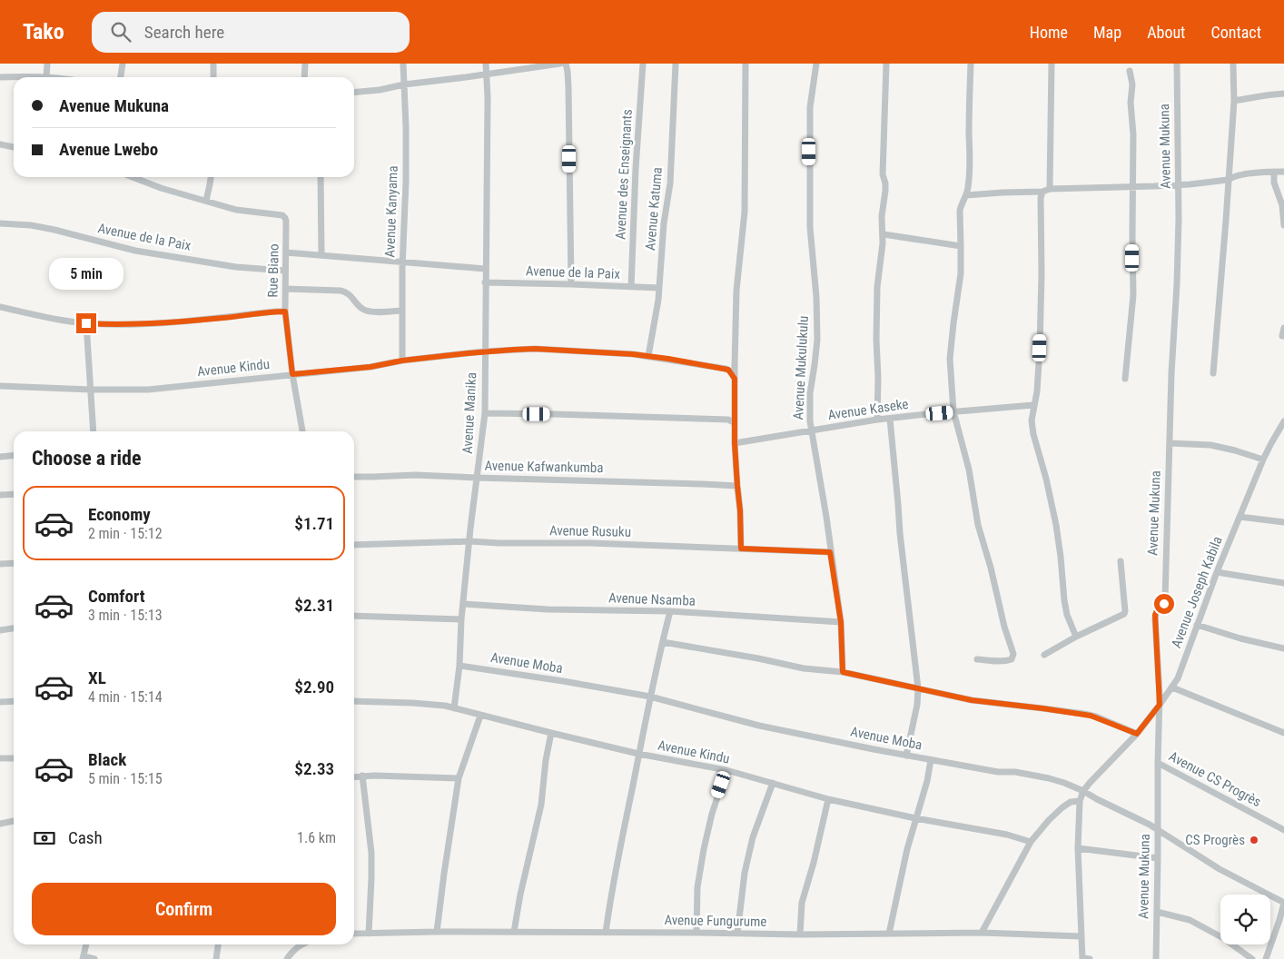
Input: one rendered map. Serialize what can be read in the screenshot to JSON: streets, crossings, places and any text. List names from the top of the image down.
{
  "streets": {
    "street": [
      "Avenue Mukuna",
      "Avenue des Enseignants",
      "Avenue Katuma",
      "Avenue Kanyama",
      "Avenue de la Paix",
      "Rue Biano",
      "Avenue Kindu",
      "Avenue Mukulukulu",
      "Avenue Kaseke",
      "Avenue Manika",
      "Avenue Kafwankumba",
      "Avenue Rusuku",
      "Avenue Joseph Kabila",
      "Avenue Nsamba",
      "Avenue Moba",
      "Avenue CS Progrès",
      "Avenue Fungurume"
    ]
  },
  "crossings": [
    ["Avenue Mukuna", "Avenue Joseph Kabila"],
    ["Avenue Mukuna", "Avenue Moba"],
    ["Avenue Mukuna", "Avenue CS Progrès"],
    ["Avenue des Enseignants", "Avenue de la Paix"],
    ["Avenue Katuma", "Avenue de la Paix"],
    ["Avenue Katuma", "Avenue Kindu"],
    ["Avenue Kanyama", "Avenue Kindu"],
    ["Avenue de la Paix", "Rue Biano"],
    ["Avenue de la Paix", "Avenue Manika"],
    ["Rue Biano", "Avenue Kindu"],
    ["Avenue Kindu", "Avenue Manika"],
    ["Avenue Mukulukulu", "Avenue Kaseke"],
    ["Avenue Mukulukulu", "Avenue Rusuku"],
    ["Avenue Mukulukulu", "Avenue Nsamba"],
    ["Avenue Manika", "Avenue Kafwankumba"],
    ["Avenue Manika", "Avenue Rusuku"],
    ["Avenue Manika", "Avenue Nsamba"],
    ["Avenue Manika", "Avenue Moba"],
    ["Avenue Joseph Kabila", "Avenue Moba"],
    ["Avenue Joseph Kabila", "Avenue Fungurume"]
  ],
  "places": ["CS Progrès"],
  "page": {
    "header": "Tako",
    "search": "Search here",
    "nav": [
      "Home",
      "Map",
      "About",
      "Contact"
    ],
    "banner": ["Avenue Mukuna", "Avenue Lwebo"],
    "bubble": "5 min",
    "heading": "Choose a ride",
    "list": [
      {
        "name": "Economy",
        "note": "2 min · 15:12",
        "value": "$1.71"
      },
      {
        "name": "Comfort",
        "note": "3 min · 15:13",
        "value": "$2.31"
      },
      {
        "name": "XL",
        "note": "4 min · 15:14",
        "value": "$2.90"
      },
      {
        "name": "Black",
        "note": "5 min · 15:15",
        "value": "$2.33"
      }
    ],
    "pay": ["Cash", "1.6 km"],
    "buttons": "Confirm"
  }
}
